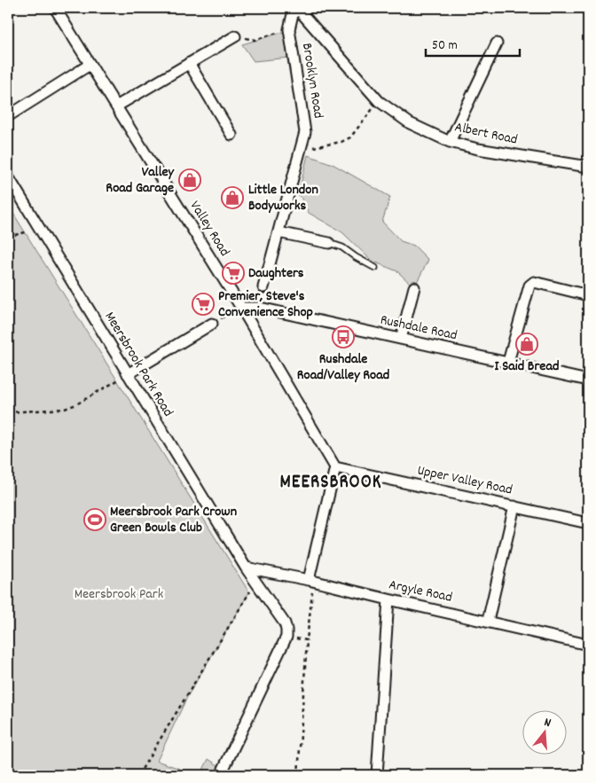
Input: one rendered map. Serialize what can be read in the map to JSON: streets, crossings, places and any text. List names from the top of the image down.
{
  "streets": {
    "street": [
      "Brooklyn Road",
      "Albert Road",
      "Valley Road",
      "Rushdale Road",
      "Meersbrook Park Road",
      "Upper Valley Road",
      "Argyle Road"
    ]
  },
  "crossings": [
    ["Brooklyn Road", "Albert Road"],
    ["Valley Road", "Rushdale Road"],
    ["Valley Road", "Upper Valley Road"],
    ["Meersbrook Park Road", "Argyle Road"]
  ],
  "districts": ["MEERSBROOK"],
  "parks": ["Meersbrook Park"],
  "places": {
    "shop": ["Valley Road Garage", "Little London Bodyworks", "I Said Bread"],
    "supermarket": ["Daughters", "Premier, Steve's Convenience Shop"],
    "bus stop": ["Rushdale Road/Valley Road"],
    "sports": ["Meersbrook Park Crown Green Bowls Club"]
  },
  "scale_bar": "50 m",
  "north": "top"
}
